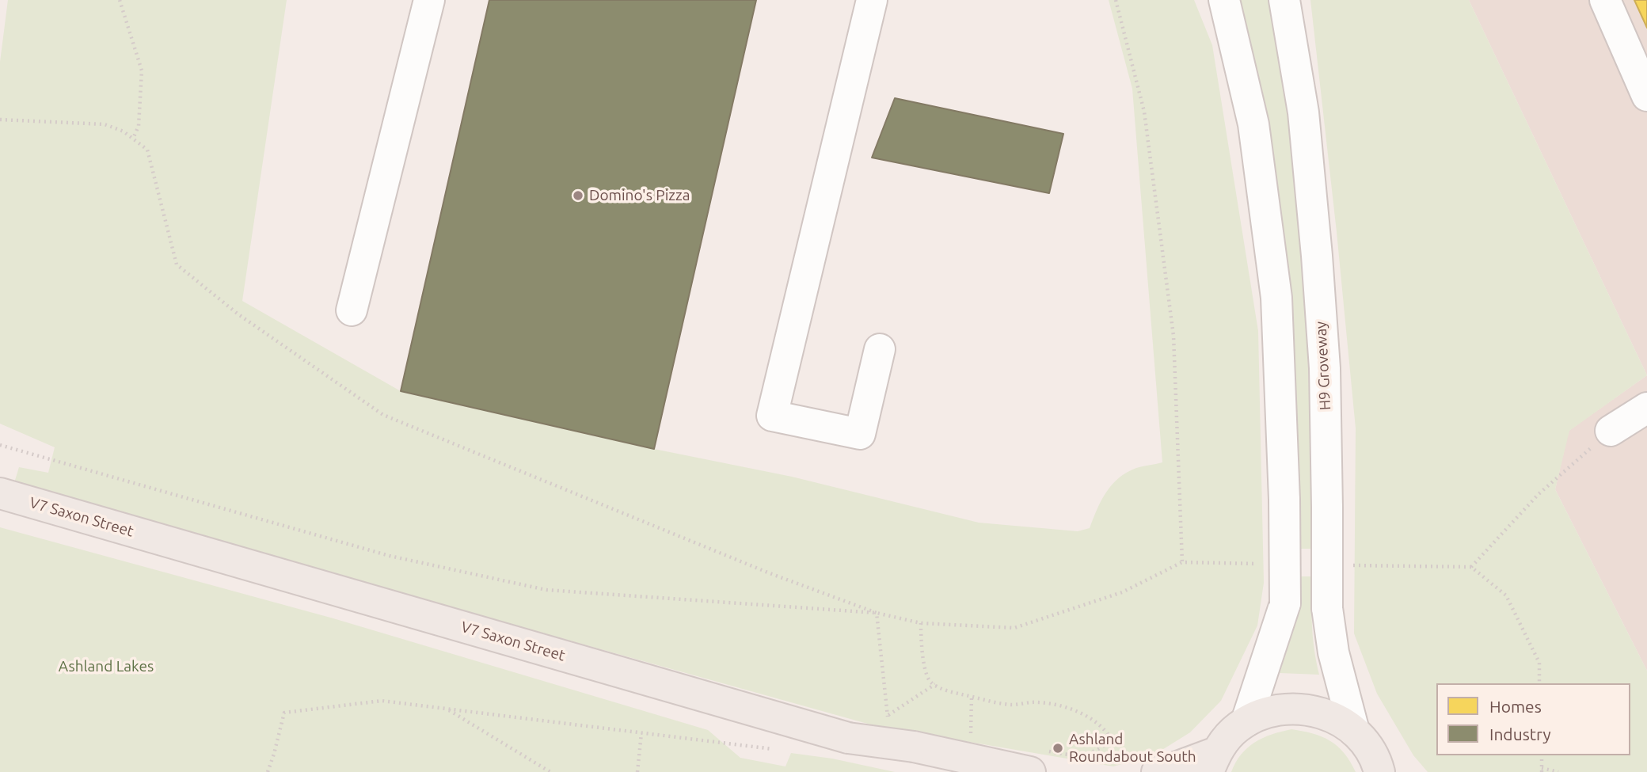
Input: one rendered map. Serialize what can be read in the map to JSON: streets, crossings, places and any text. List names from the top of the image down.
{
  "streets": {
    "main road": ["V7 Saxon Street"],
    "street": ["H9 Groveway"]
  },
  "parks": ["Ashland Lakes"],
  "places": ["Domino's Pizza", "Ashland Roundabout South"],
  "legend": ["Homes", "Industry"]
}
